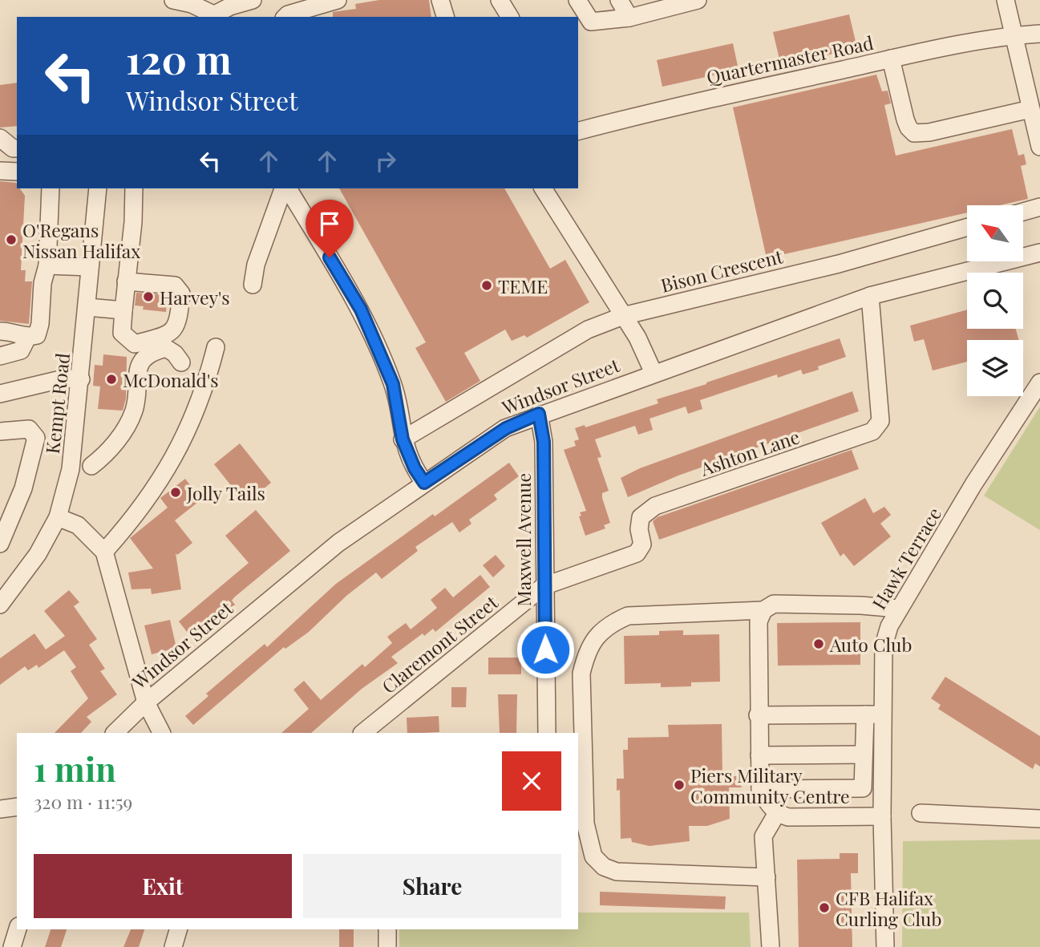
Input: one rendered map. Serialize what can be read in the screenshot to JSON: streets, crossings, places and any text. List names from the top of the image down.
{
  "streets": {
    "street": [
      "Quartermaster Road",
      "Bison Crescent",
      "Windsor Street",
      "Kempt Road",
      "Ashton Lane",
      "Maxwell Avenue",
      "Hawk Terrace",
      "Claremont Street"
    ]
  },
  "crossings": [
    ["Windsor Street", "Ashton Lane"],
    ["Windsor Street", "Maxwell Avenue"],
    ["Ashton Lane", "Maxwell Avenue"],
    ["Ashton Lane", "Claremont Street"],
    ["Maxwell Avenue", "Claremont Street"]
  ],
  "places": [
    "O'Regans Nissan Halifax",
    "TEME",
    "Harvey's",
    "McDonald's",
    "Jolly Tails",
    "Auto Club",
    "Piers Military Community Centre",
    "CFB Halifax Curling Club"
  ],
  "north": "top left",
  "page": {
    "turn": ["120 m", "Windsor Street"],
    "heading": ["1 min", "320 m · 11:59"],
    "buttons": ["Exit", "Share"]
  }
}
